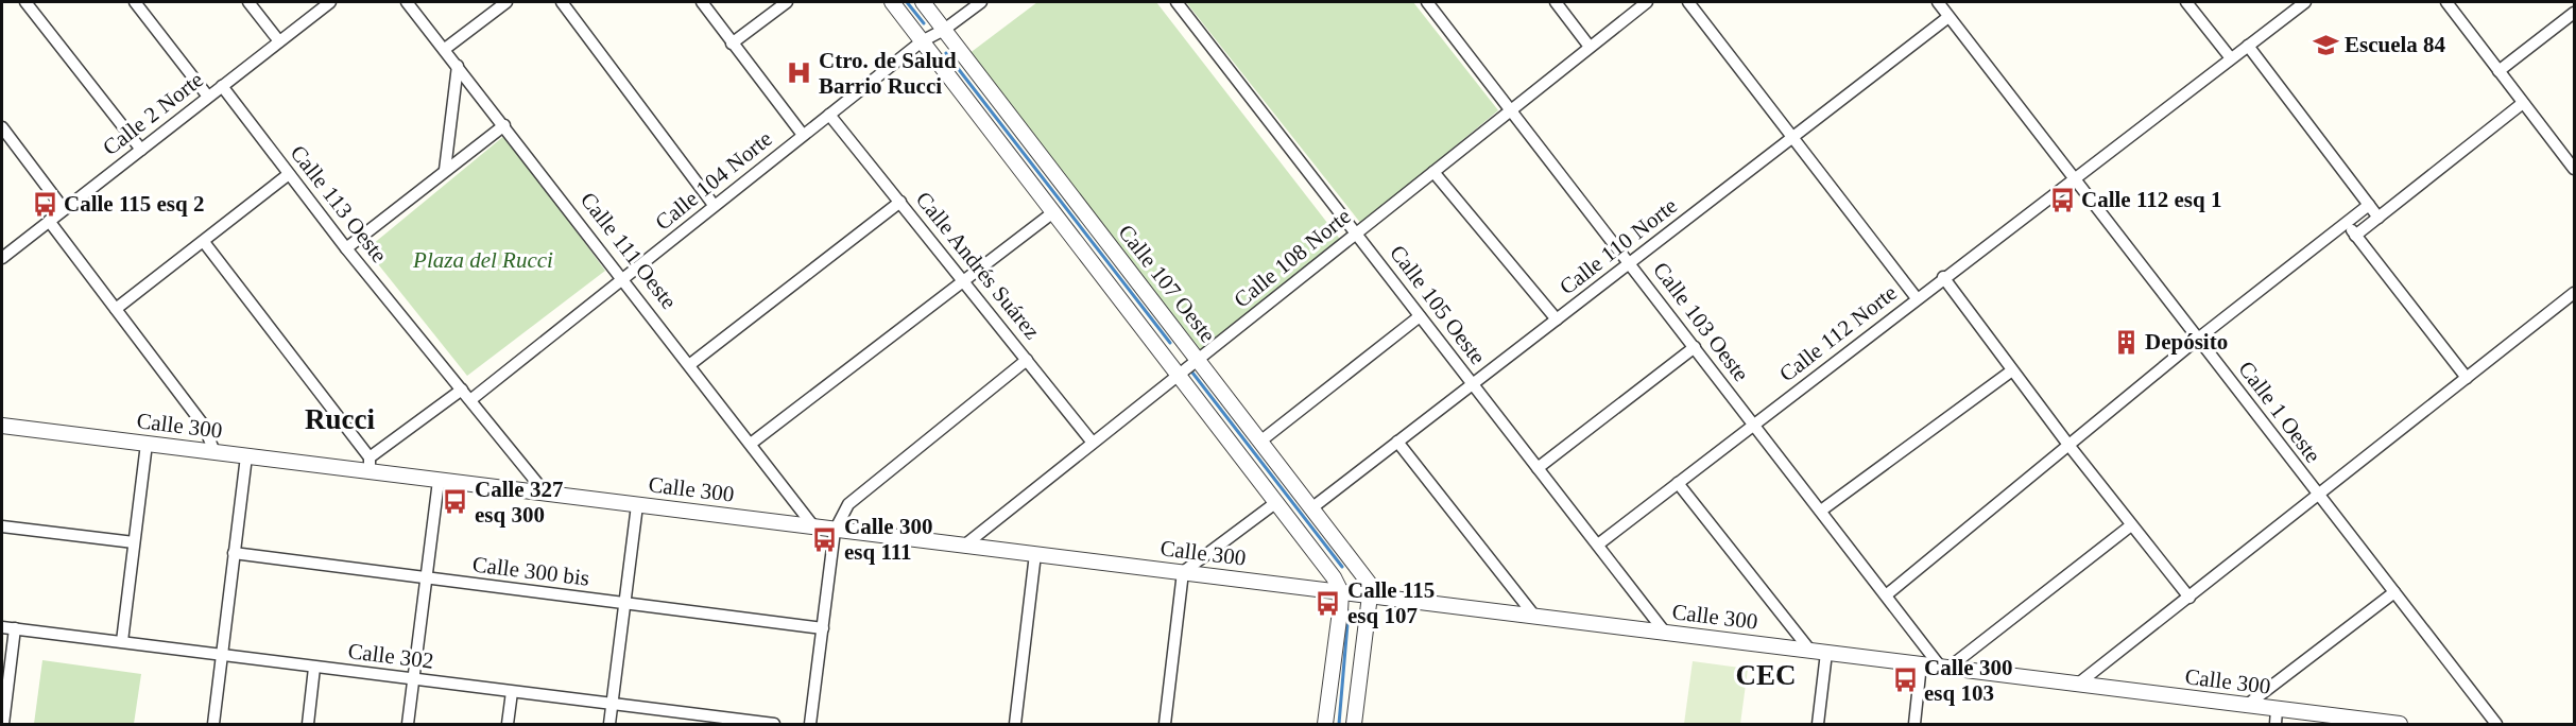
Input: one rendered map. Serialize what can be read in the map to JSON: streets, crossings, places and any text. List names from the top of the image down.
{
  "streets": {
    "street": [
      "Calle 2 Norte",
      "Calle 104 Norte",
      "Calle 113 Oeste",
      "Calle 110 Norte",
      "Calle 111 Oeste",
      "Calle 108 Norte",
      "Calle Andrés Suárez",
      "Calle 107 Oeste",
      "Calle 105 Oeste",
      "Calle 103 Oeste",
      "Calle 112 Norte",
      "Calle 1 Oeste",
      "Calle 300",
      "Calle 300 bis",
      "Calle 302"
    ]
  },
  "crossings": [
    ["Calle 2 Norte", "Calle 113 Oeste"],
    ["Calle 104 Norte", "Calle 113 Oeste"],
    ["Calle 104 Norte", "Calle 111 Oeste"],
    ["Calle 104 Norte", "Calle Andrés Suárez"],
    ["Calle 104 Norte", "Calle 107 Oeste"],
    ["Calle 113 Oeste", "Calle 300"],
    ["Calle 110 Norte", "Calle 107 Oeste"],
    ["Calle 110 Norte", "Calle 105 Oeste"],
    ["Calle 110 Norte", "Calle 103 Oeste"],
    ["Calle 110 Norte", "Calle 1 Oeste"],
    ["Calle 111 Oeste", "Calle 300"],
    ["Calle 108 Norte", "Calle Andrés Suárez"],
    ["Calle 108 Norte", "Calle 107 Oeste"],
    ["Calle 108 Norte", "Calle 105 Oeste"],
    ["Calle 108 Norte", "Calle 103 Oeste"],
    ["Calle 108 Norte", "Calle 300"],
    ["Calle 107 Oeste", "Calle 300"],
    ["Calle 105 Oeste", "Calle 112 Norte"],
    ["Calle 105 Oeste", "Calle 300"],
    ["Calle 103 Oeste", "Calle 112 Norte"],
    ["Calle 103 Oeste", "Calle 300"],
    ["Calle 112 Norte", "Calle 1 Oeste"]
  ],
  "districts": ["Rucci", "CEC"],
  "parks": ["Plaza del Rucci"],
  "places": {
    "school or university": ["Escuela 84"],
    "hospital": ["Ctro. de Salud Barrio Rucci"],
    "bus stop": [
      "Calle 112 esq 1",
      "Calle 115 esq 2",
      "Calle 327 esq 300",
      "Calle 300 esq 111",
      "Calle 115 esq 107",
      "Calle 300 esq 103"
    ],
    "building": ["Depósito"]
  }
}
